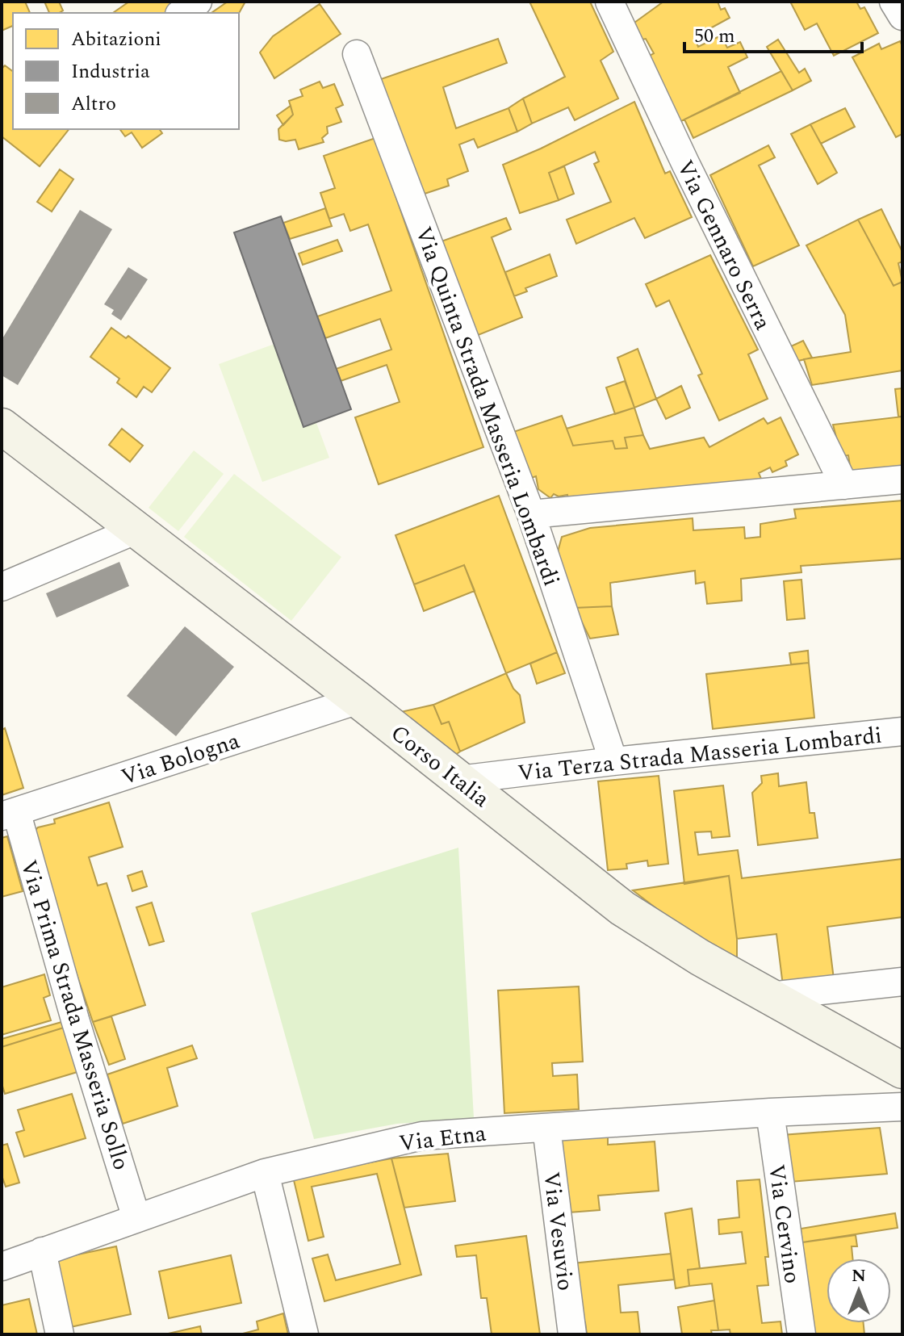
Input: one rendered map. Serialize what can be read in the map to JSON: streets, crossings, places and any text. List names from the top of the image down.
{
  "streets": {
    "street": [
      "Via Gennaro Serra",
      "Via Quinta Strada Masseria Lombardi",
      "Via Terza Strada Masseria Lombardi",
      "Via Bologna",
      "Corso Italia",
      "Via Prima Strada Masseria Sollo",
      "Via Etna",
      "Via Cervino",
      "Via Vesuvio"
    ]
  },
  "crossings": [
    ["Via Quinta Strada Masseria Lombardi", "Via Terza Strada Masseria Lombardi"],
    ["Via Terza Strada Masseria Lombardi", "Corso Italia"],
    ["Via Bologna", "Corso Italia"],
    ["Via Bologna", "Via Prima Strada Masseria Sollo"],
    ["Via Prima Strada Masseria Sollo", "Via Etna"],
    ["Via Etna", "Via Cervino"],
    ["Via Etna", "Via Vesuvio"]
  ],
  "legend": ["Abitazioni", "Industria", "Altro"],
  "scale_bar": "50 m",
  "north": "top"
}
